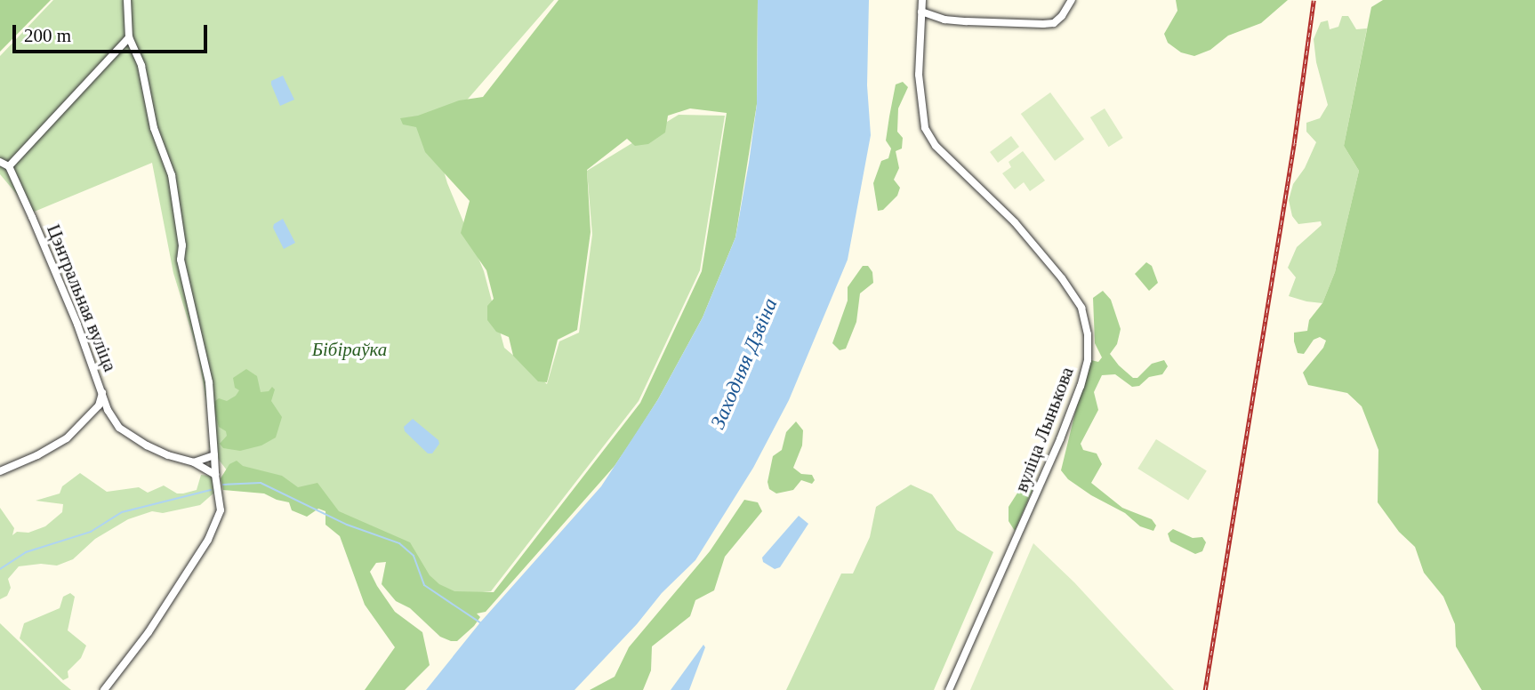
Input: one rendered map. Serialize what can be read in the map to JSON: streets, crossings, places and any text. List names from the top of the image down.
{
  "streets": {
    "street": ["Цэнтральная вуліца", "вуліца Лынькова"]
  },
  "water": ["Заходняя Дзвіна"],
  "parks": ["Бібіраўка"],
  "scale_bar": "200 m"
}
